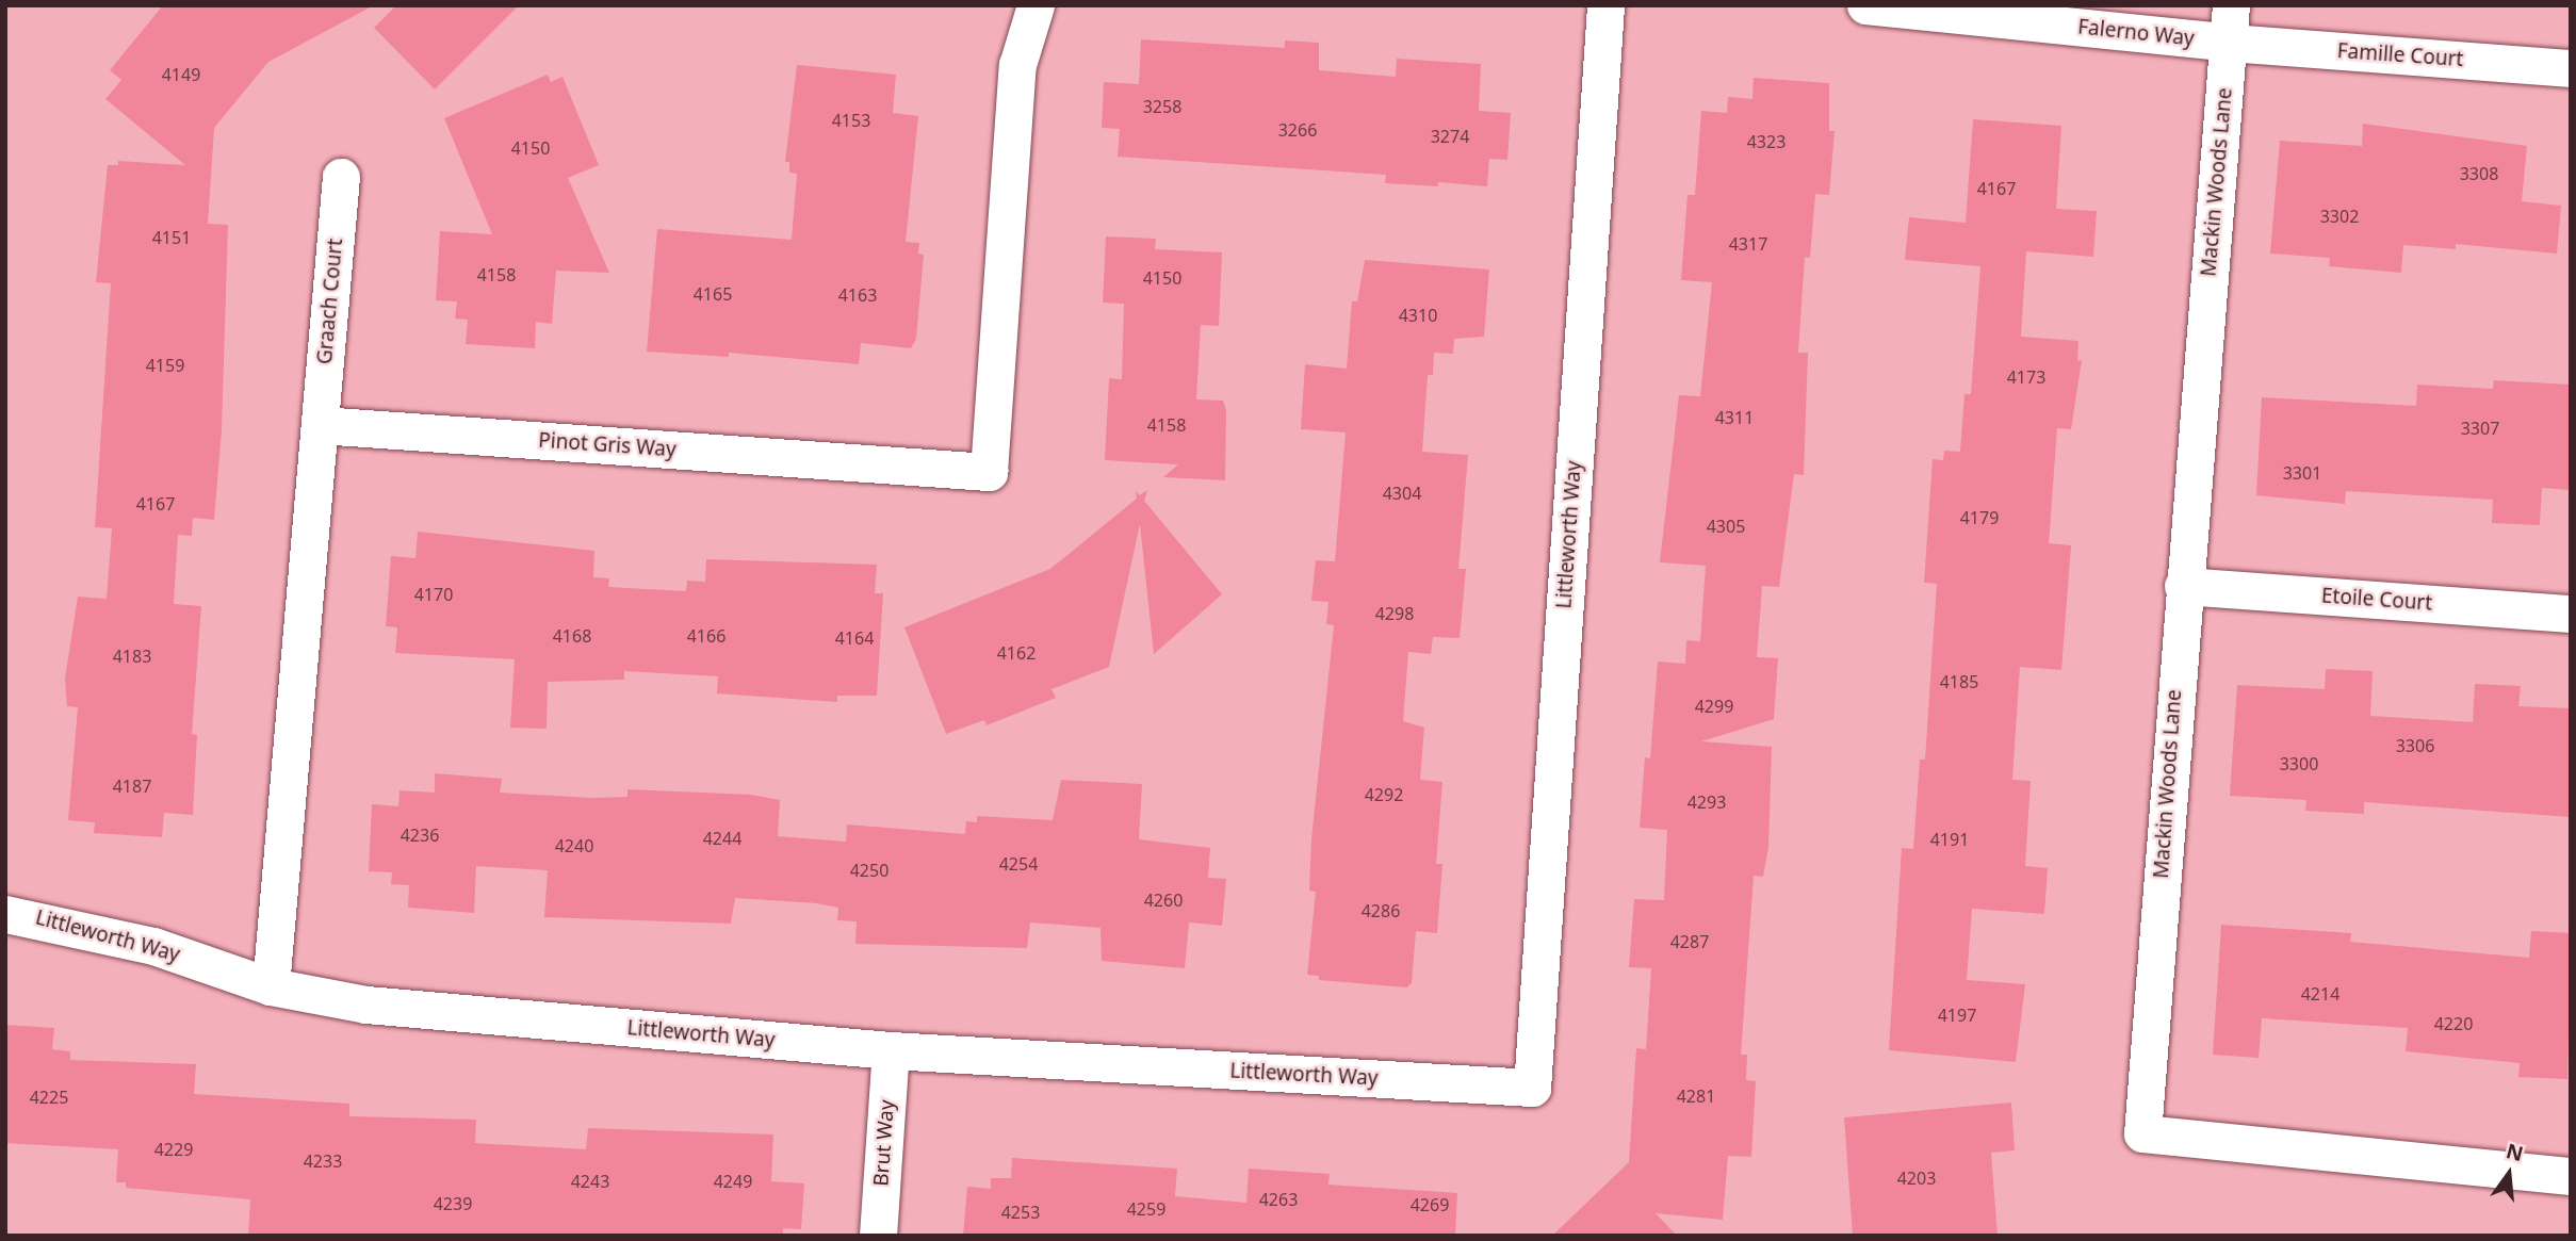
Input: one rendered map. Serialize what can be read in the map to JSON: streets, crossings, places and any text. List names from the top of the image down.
{
  "streets": {
    "street": [
      "Falerno Way",
      "Famille Court",
      "Mackin Woods Lane",
      "Graach Court",
      "Pinot Gris Way",
      "Littleworth Way",
      "Etoile Court",
      "Brut Way"
    ]
  },
  "crossings": [
    ["Falerno Way", "Famille Court"],
    ["Falerno Way", "Mackin Woods Lane"],
    ["Famille Court", "Mackin Woods Lane"],
    ["Mackin Woods Lane", "Etoile Court"],
    ["Graach Court", "Pinot Gris Way"],
    ["Littleworth Way", "Brut Way"]
  ],
  "house_numbers": [
    "4149",
    "3258",
    "4153",
    "3266",
    "3274",
    "4323",
    "4150",
    "3308",
    "4167",
    "3302",
    "4151",
    "4317",
    "4158",
    "4150",
    "4165",
    "4163",
    "4310",
    "4159",
    "4173",
    "4311",
    "4158",
    "3307",
    "3301",
    "4304",
    "4167",
    "4179",
    "4305",
    "4170",
    "4298",
    "4168",
    "4166",
    "4164",
    "4162",
    "4183",
    "4185",
    "4299",
    "3306",
    "3300",
    "4187",
    "4292",
    "4293",
    "4236",
    "4244",
    "4191",
    "4240",
    "4254",
    "4250",
    "4260",
    "4286",
    "4287",
    "4214",
    "4197",
    "4220",
    "4281",
    "4225",
    "4229",
    "4233",
    "4203",
    "4243",
    "4249",
    "4263",
    "4239",
    "4269",
    "4259",
    "4253"
  ],
  "north": "top"
}
